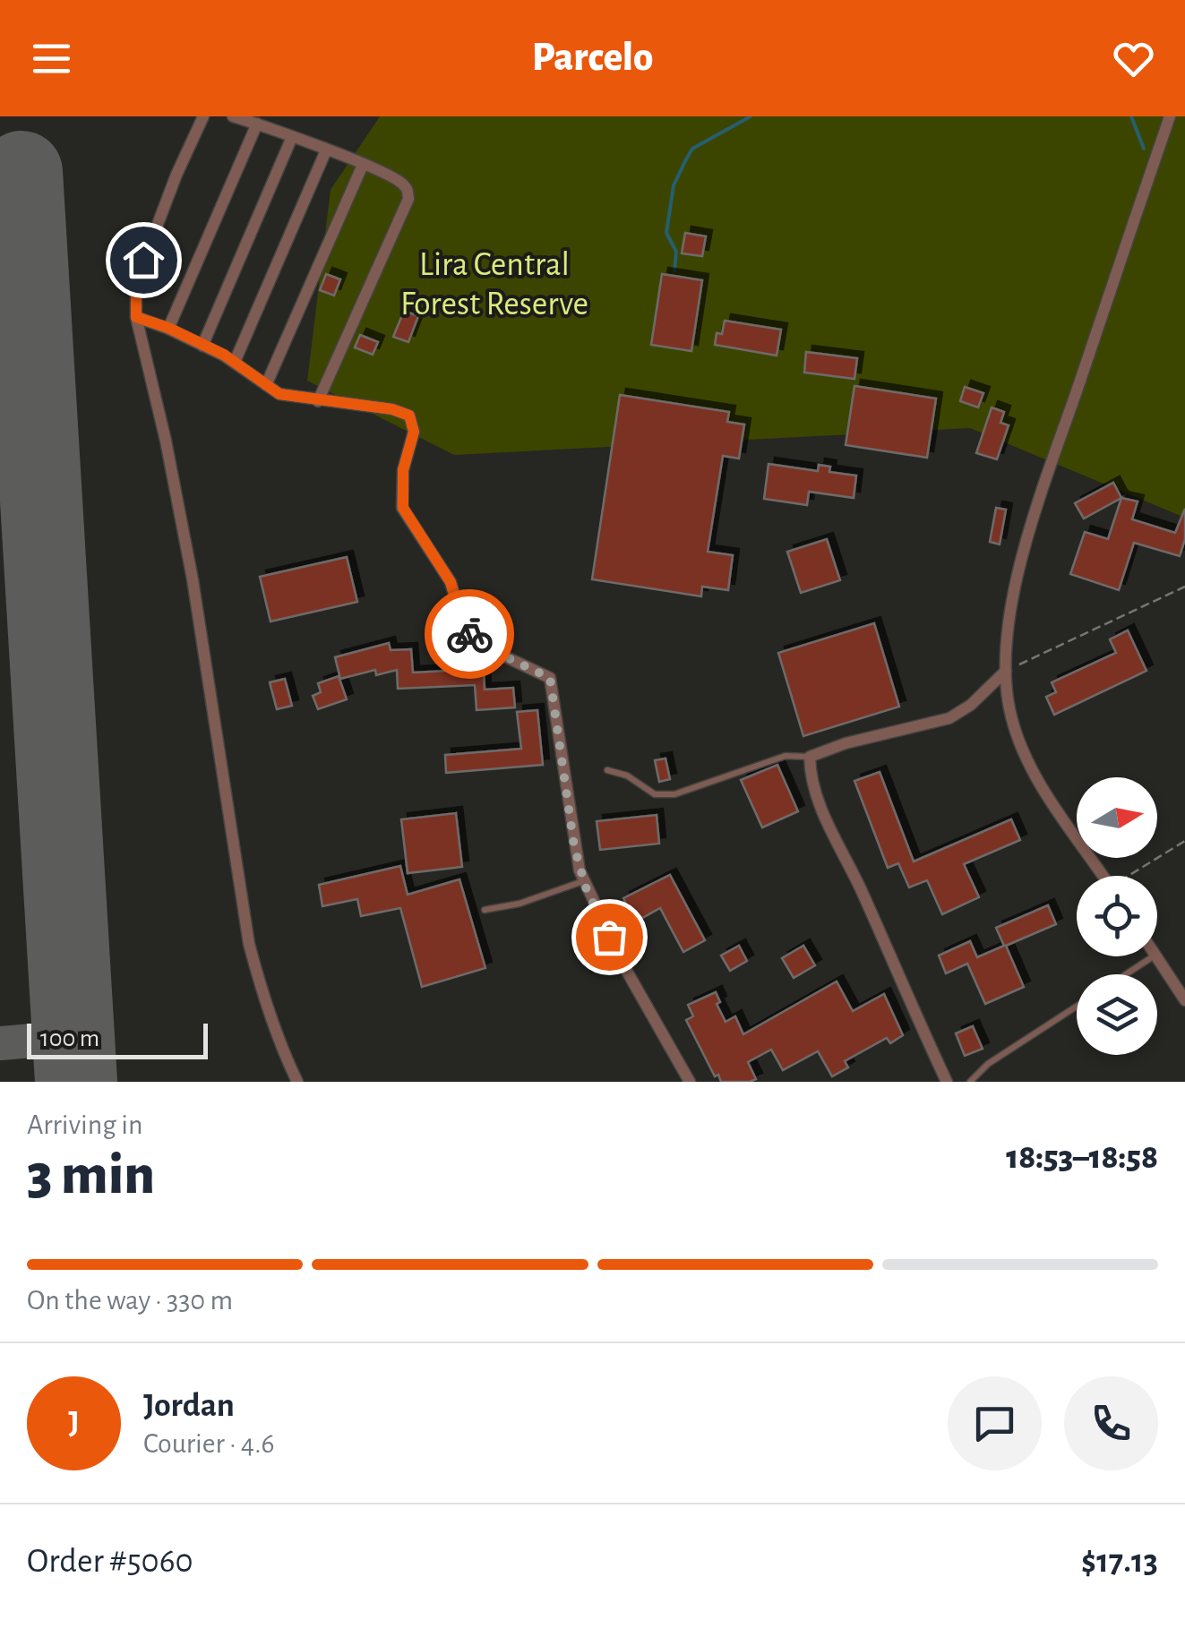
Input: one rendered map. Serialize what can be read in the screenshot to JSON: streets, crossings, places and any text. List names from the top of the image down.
{
  "parks": ["Lira Central Forest Reserve"],
  "scale_bar": "100 m",
  "north": "right",
  "page": {
    "header": "Parcelo",
    "scale": "100 m",
    "heading": ["3 min", "Arriving in", "18:53–18:58"],
    "panel": [
      "Jordan",
      "Courier · 4.6",
      "Order #5060",
      "$17.13"
    ],
    "bar": "On the way · 330 m",
    "round": "J"
  }
}
